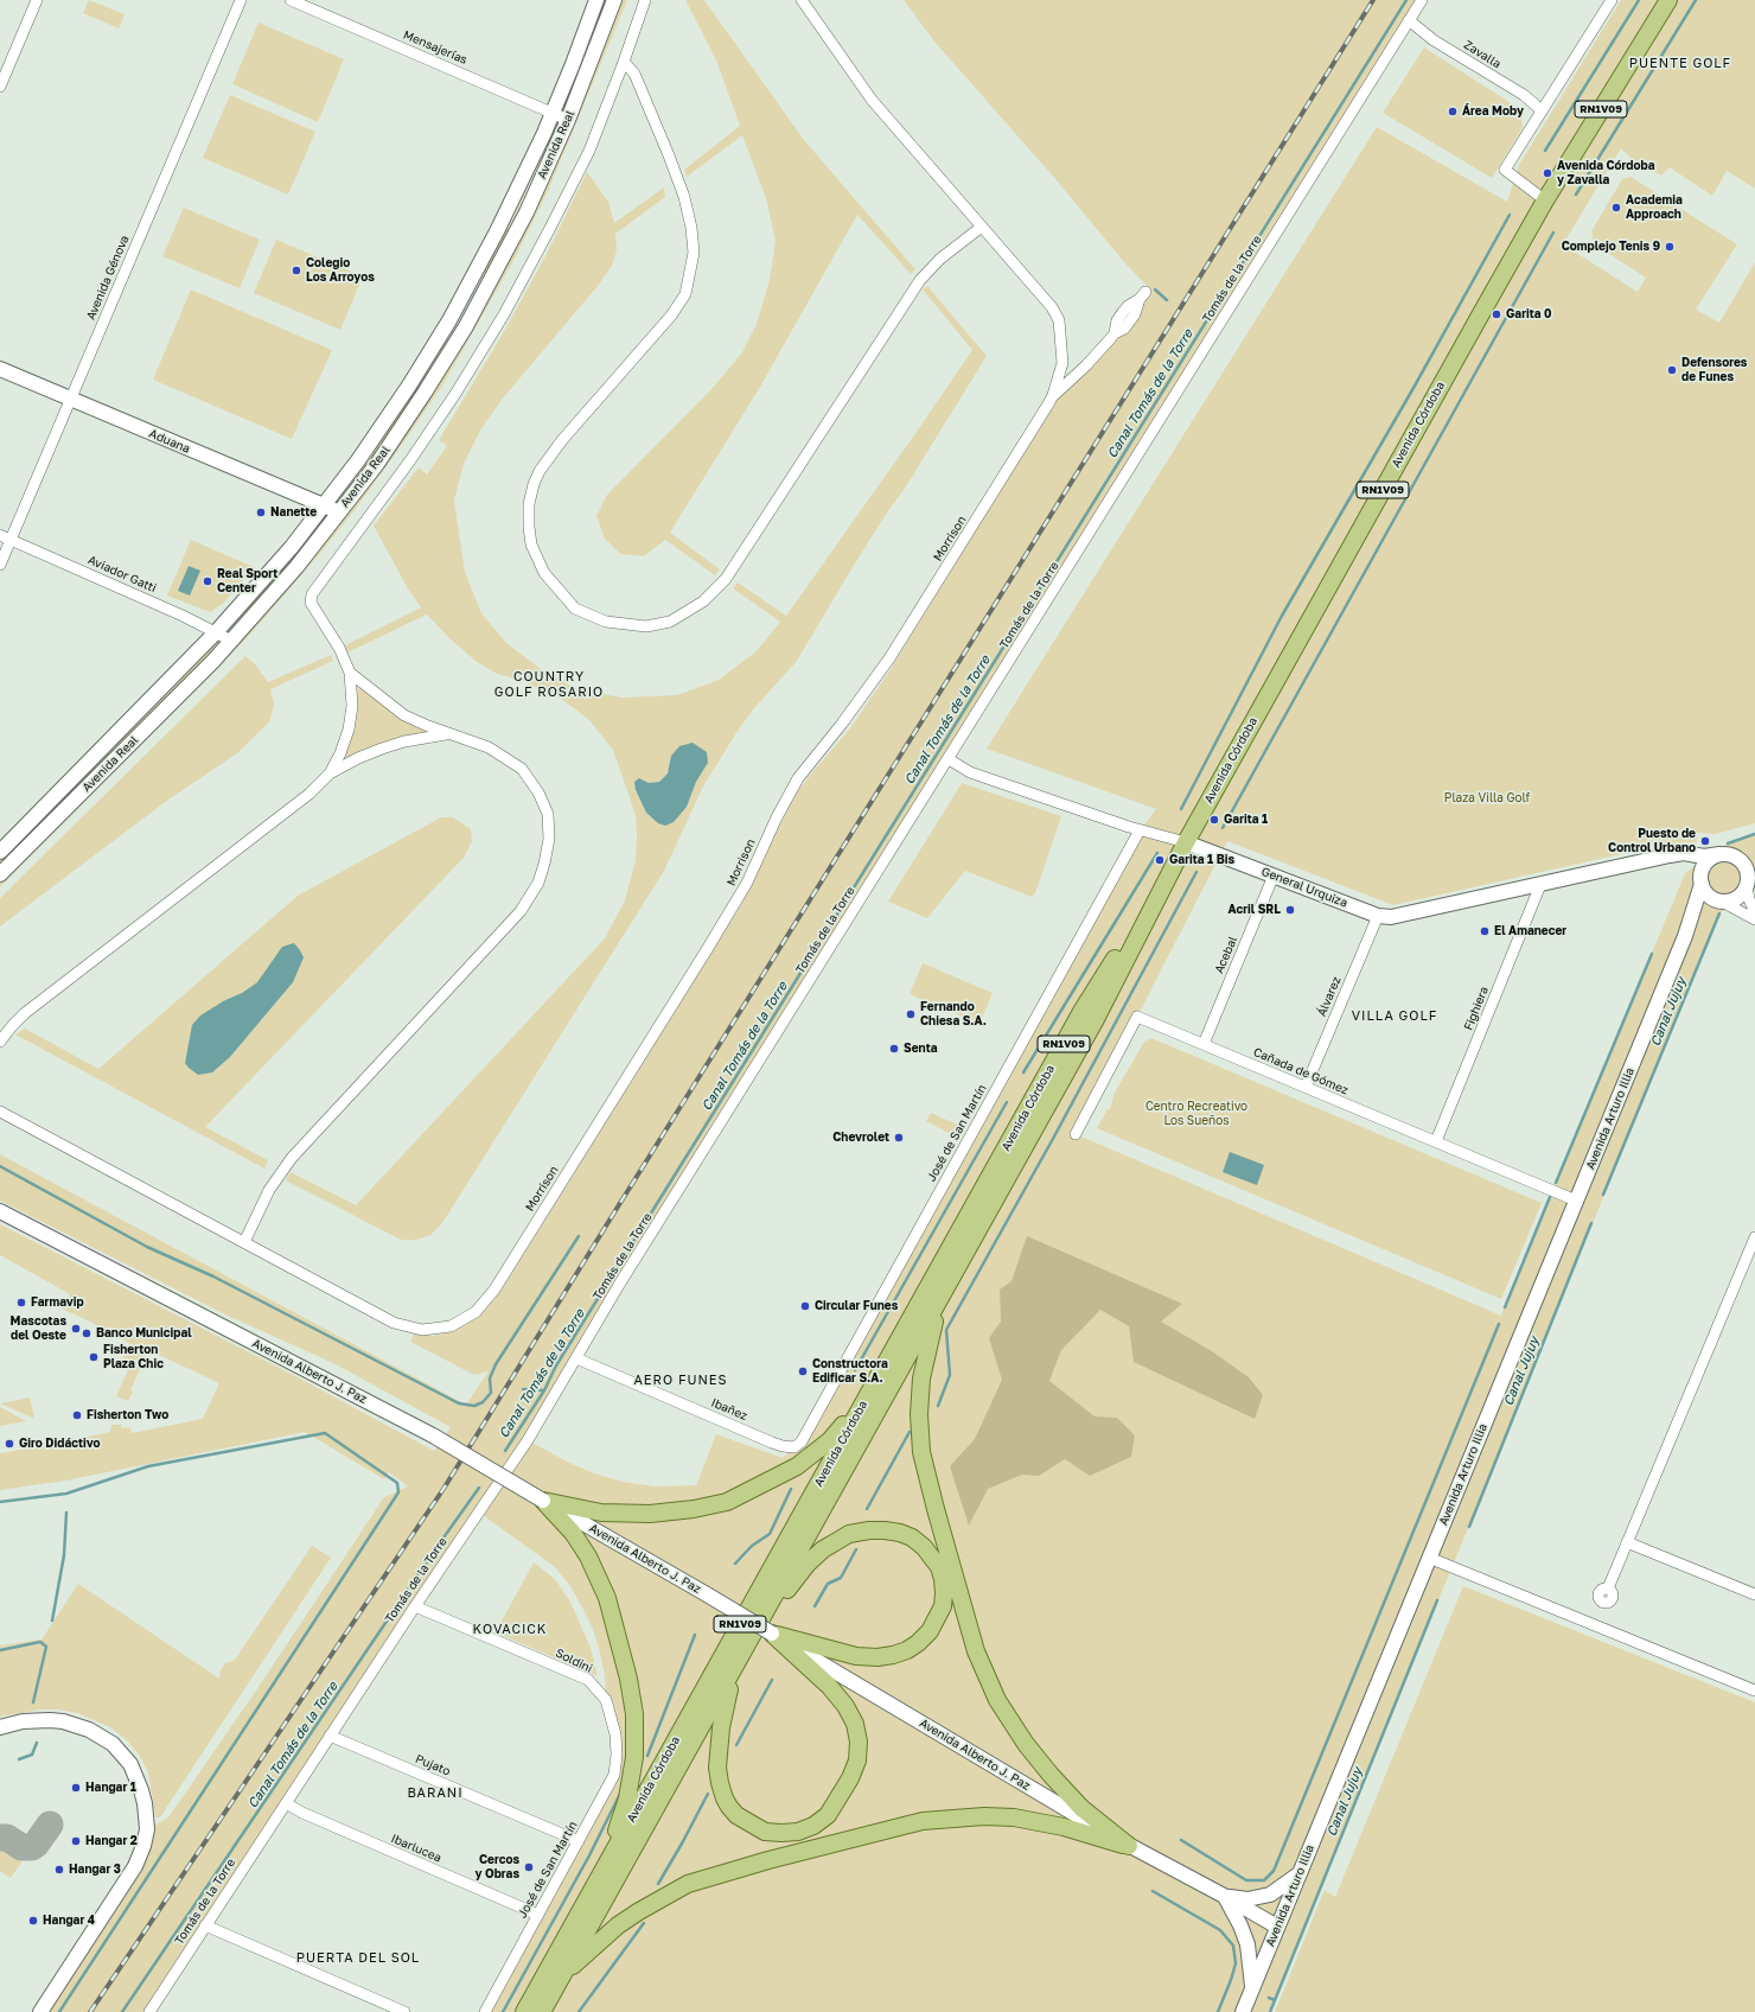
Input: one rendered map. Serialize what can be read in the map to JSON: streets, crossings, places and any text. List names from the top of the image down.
{
  "streets": {
    "main road": [
      "RN1V09",
      "Avenida Real",
      "Avenida Córdoba",
      "Aduana",
      "General Urquiza",
      "Avenida Arturo Illia",
      "Avenida Alberto J. Paz"
    ],
    "street": [
      "Mensajerías",
      "Zavalla",
      "Avenida Génova",
      "Tomás de la Torre",
      "Morrison",
      "Aviador Gatti",
      "Acebal",
      "Álvarez",
      "Fighiera",
      "Cañada de Gómez",
      "José de San Martín",
      "Ibañez",
      "Soldini",
      "Pujato",
      "Ibarlucea"
    ]
  },
  "crossings": [
    ["Mensajerías", "Avenida Real"],
    ["Zavalla", "Tomás de la Torre"],
    ["Avenida Real", "Aduana"],
    ["Avenida Real", "Aviador Gatti"],
    ["Avenida Génova", "Aduana"],
    ["Avenida Génova", "Aviador Gatti"],
    ["Tomás de la Torre", "General Urquiza"],
    ["Tomás de la Torre", "Ibañez"],
    ["Tomás de la Torre", "Soldini"],
    ["Tomás de la Torre", "Pujato"],
    ["Tomás de la Torre", "Ibarlucea"],
    ["Avenida Córdoba", "General Urquiza"],
    ["General Urquiza", "Acebal"],
    ["General Urquiza", "Álvarez"],
    ["General Urquiza", "Fighiera"],
    ["General Urquiza", "Avenida Arturo Illia"],
    ["General Urquiza", "José de San Martín"],
    ["Acebal", "Cañada de Gómez"],
    ["Álvarez", "Cañada de Gómez"],
    ["Fighiera", "Cañada de Gómez"],
    ["Cañada de Gómez", "Avenida Arturo Illia"],
    ["Avenida Arturo Illia", "Avenida Alberto J. Paz"],
    ["José de San Martín", "Ibañez"],
    ["José de San Martín", "Soldini"],
    ["José de San Martín", "Pujato"],
    ["José de San Martín", "Ibarlucea"]
  ],
  "districts": [
    "PUENTE GOLF",
    "COUNTRY GOLF ROSARIO",
    "VILLA GOLF",
    "AERO FUNES",
    "KOVACICK",
    "BARANI",
    "PUERTA DEL SOL"
  ],
  "water": ["Canal Tomás de la Torre", "Canal Jujuy"],
  "parks": ["Plaza Villa Golf", "Centro Recreativo Los Sueños"],
  "places": [
    "Área Moby",
    "Avenida Córdoba y Zavalla",
    "Academia Approach",
    "Complejo Tenis 9",
    "Colegio Los Arroyos",
    "Garita 0",
    "Defensores de Funes",
    "Nanette",
    "Real Sport Center",
    "Garita 1",
    "Puesto de Control Urbano",
    "Garita 1 Bis",
    "Acril SRL",
    "El Amanecer",
    "Fernando Chiesa S.A.",
    "Senta",
    "Chevrolet",
    "Farmavip",
    "Circular Funes",
    "Mascotas del Oeste",
    "Banco Municipal",
    "Fisherton Plaza Chic",
    "Constructora Edificar S.A.",
    "Fisherton Two",
    "Giro Didáctivo",
    "Hangar 1",
    "Hangar 2",
    "Cercos y Obras",
    "Hangar 3",
    "Hangar 4"
  ]
}
